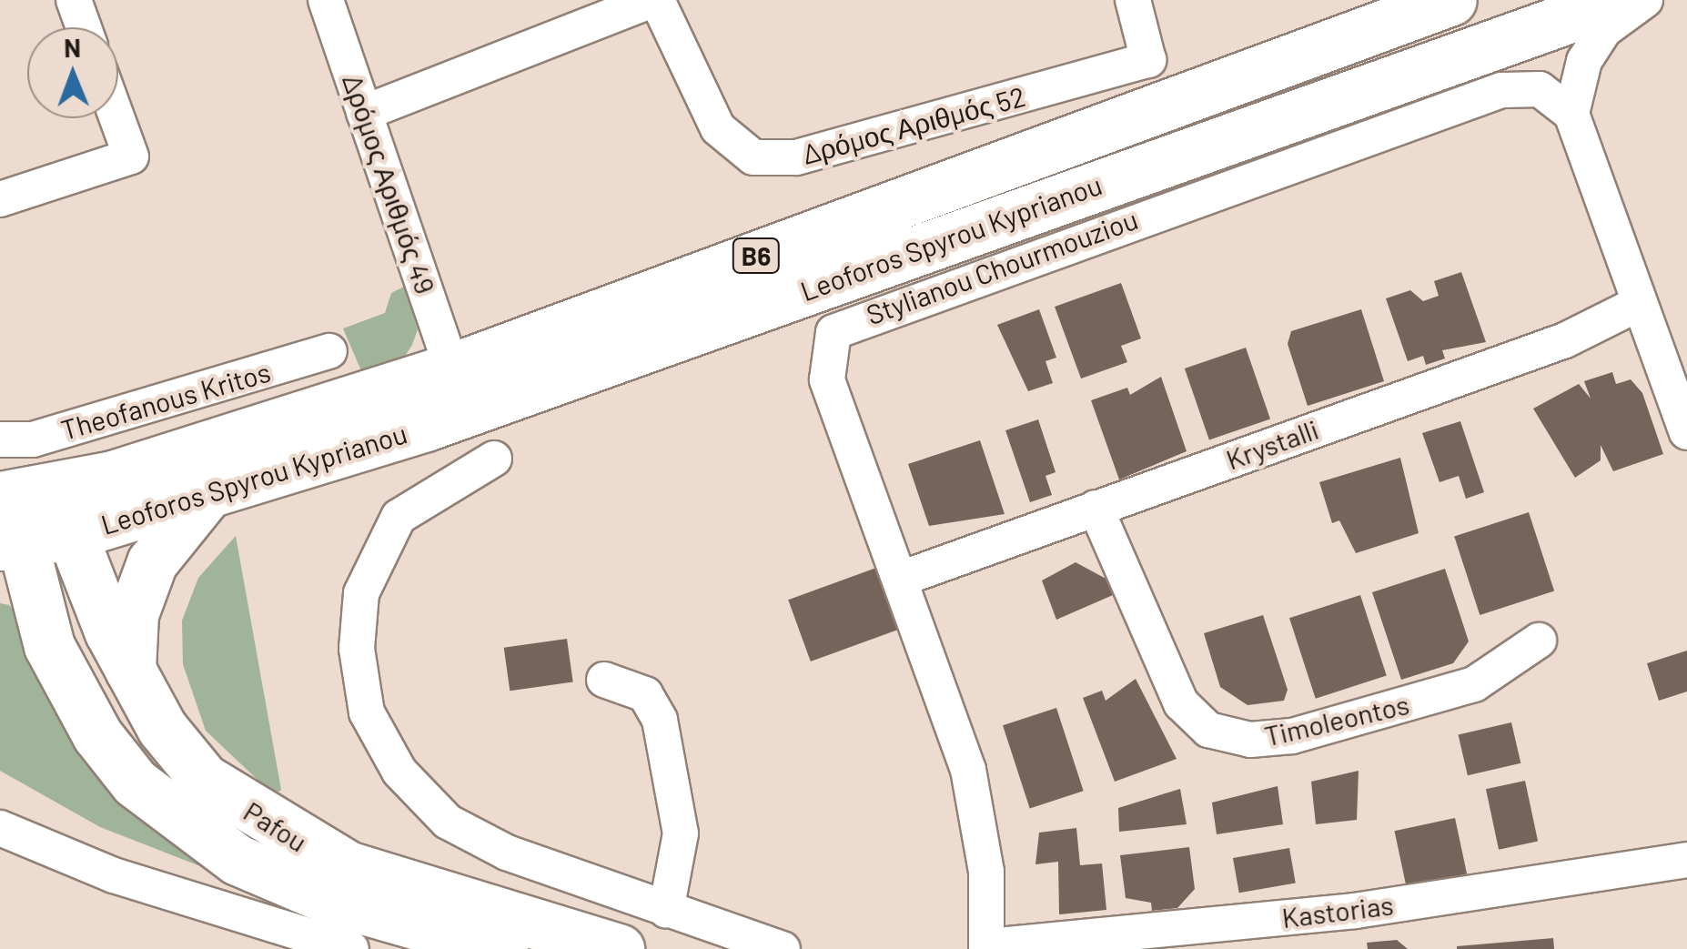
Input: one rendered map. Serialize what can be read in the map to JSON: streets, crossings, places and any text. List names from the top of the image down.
{
  "streets": {
    "main road": ["Leoforos Spyrou Kyprianou", "B6", "Pafou"],
    "street": [
      "Δρόμος Αριθμός 52",
      "Δρόμος Αριθμός 49",
      "Stylianou Chourmouziou",
      "Theofanous Kritos",
      "Krystalli",
      "Timoleontos",
      "Kastorias"
    ]
  },
  "crossings": [
    ["Δρόμος Αριθμός 49", "Leoforos Spyrou Kyprianou"],
    ["Leoforos Spyrou Kyprianou", "B6"],
    ["Leoforos Spyrou Kyprianou", "Pafou"],
    ["B6", "Pafou"],
    ["Stylianou Chourmouziou", "Krystalli"],
    ["Stylianou Chourmouziou", "Kastorias"],
    ["Krystalli", "Timoleontos"]
  ],
  "north": "top"
}
